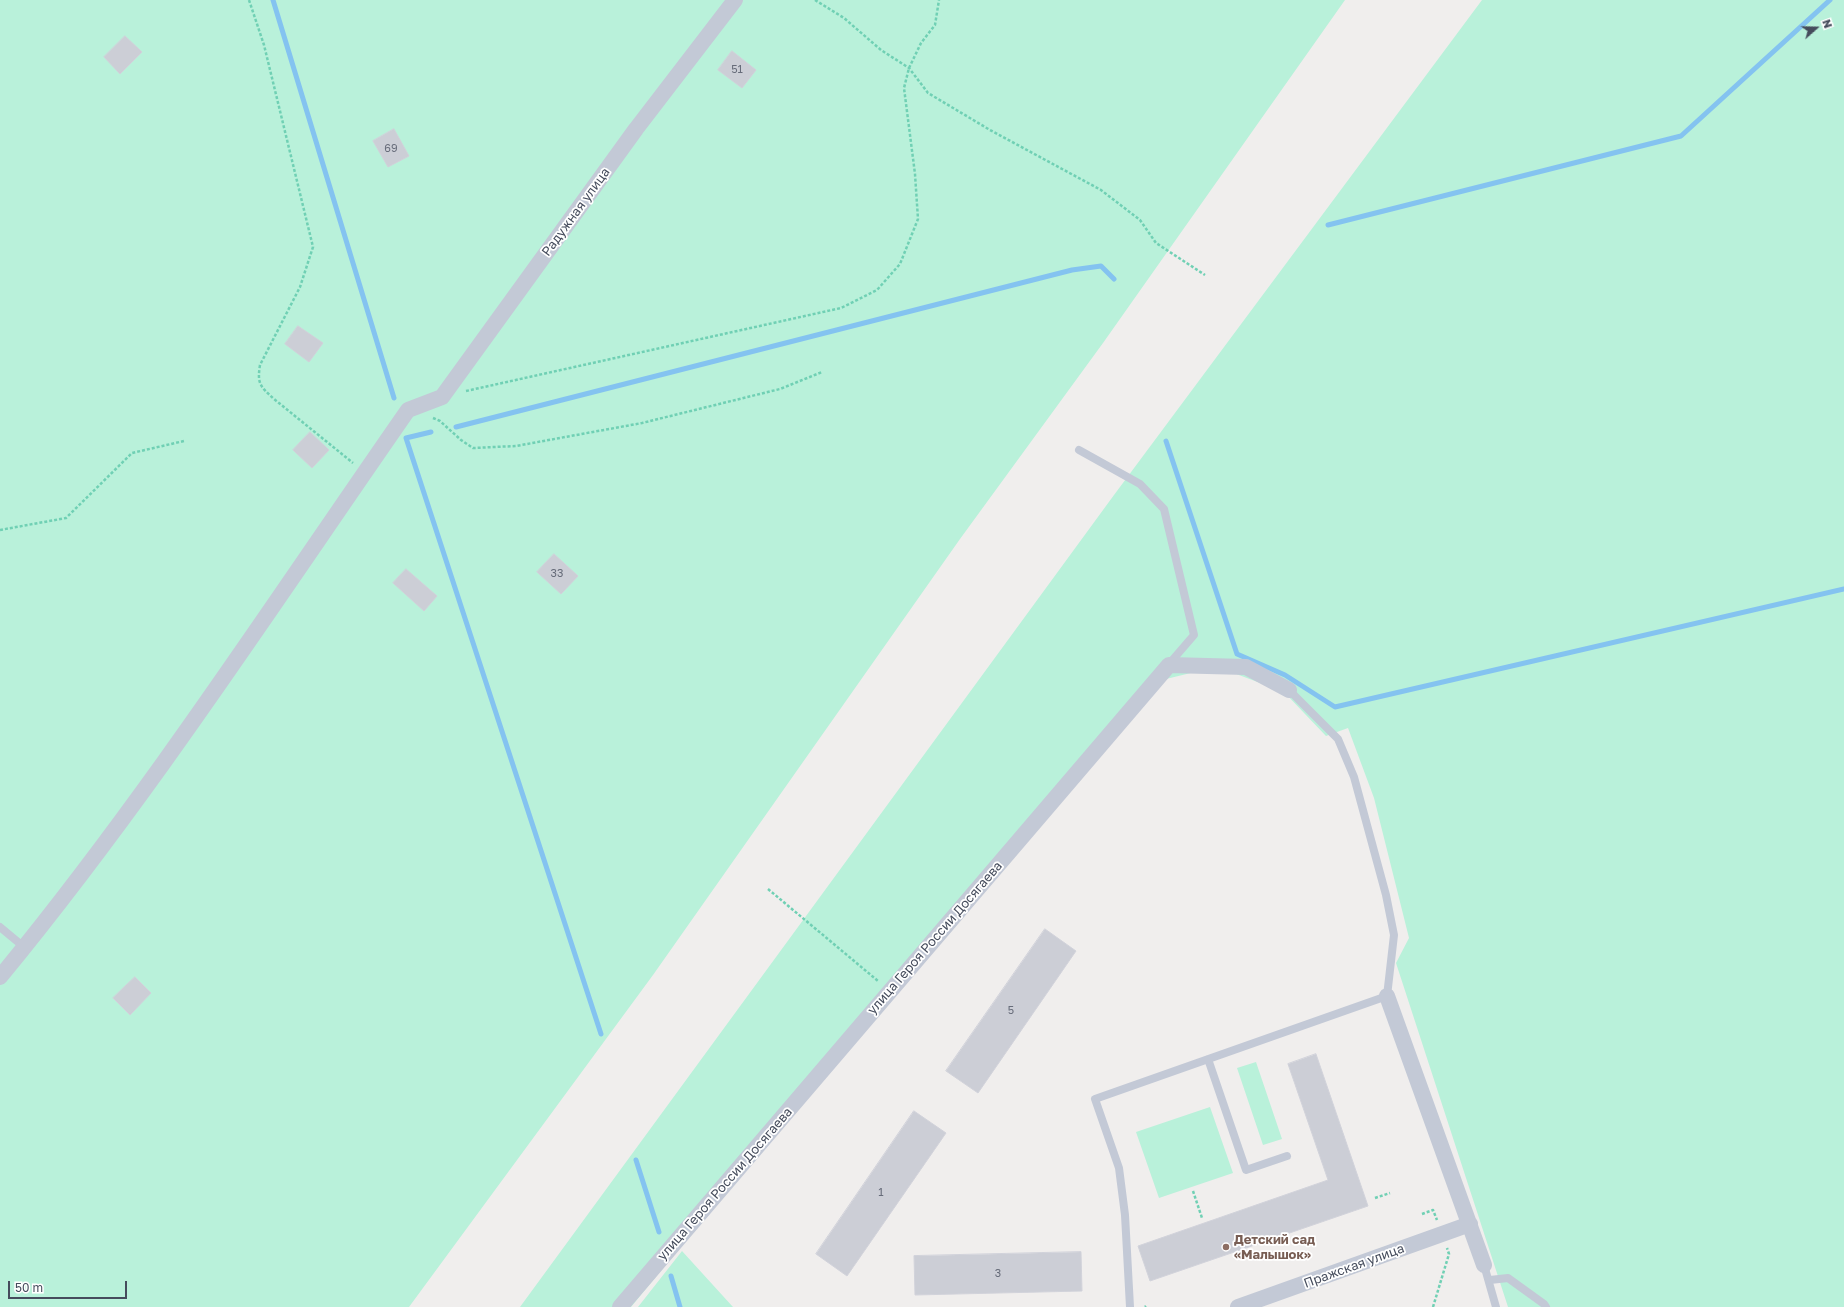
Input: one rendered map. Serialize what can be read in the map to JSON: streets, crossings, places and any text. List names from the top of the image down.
{
  "streets": {
    "street": ["Радужная улица", "улица Героя России Досягаева", "Пражская улица"]
  },
  "places": ["Детский сад «Малышок»"],
  "house_numbers": [
    "51",
    "69",
    "33",
    "5",
    "1",
    "3"
  ],
  "scale_bar": "50 m",
  "north": "right"
}
